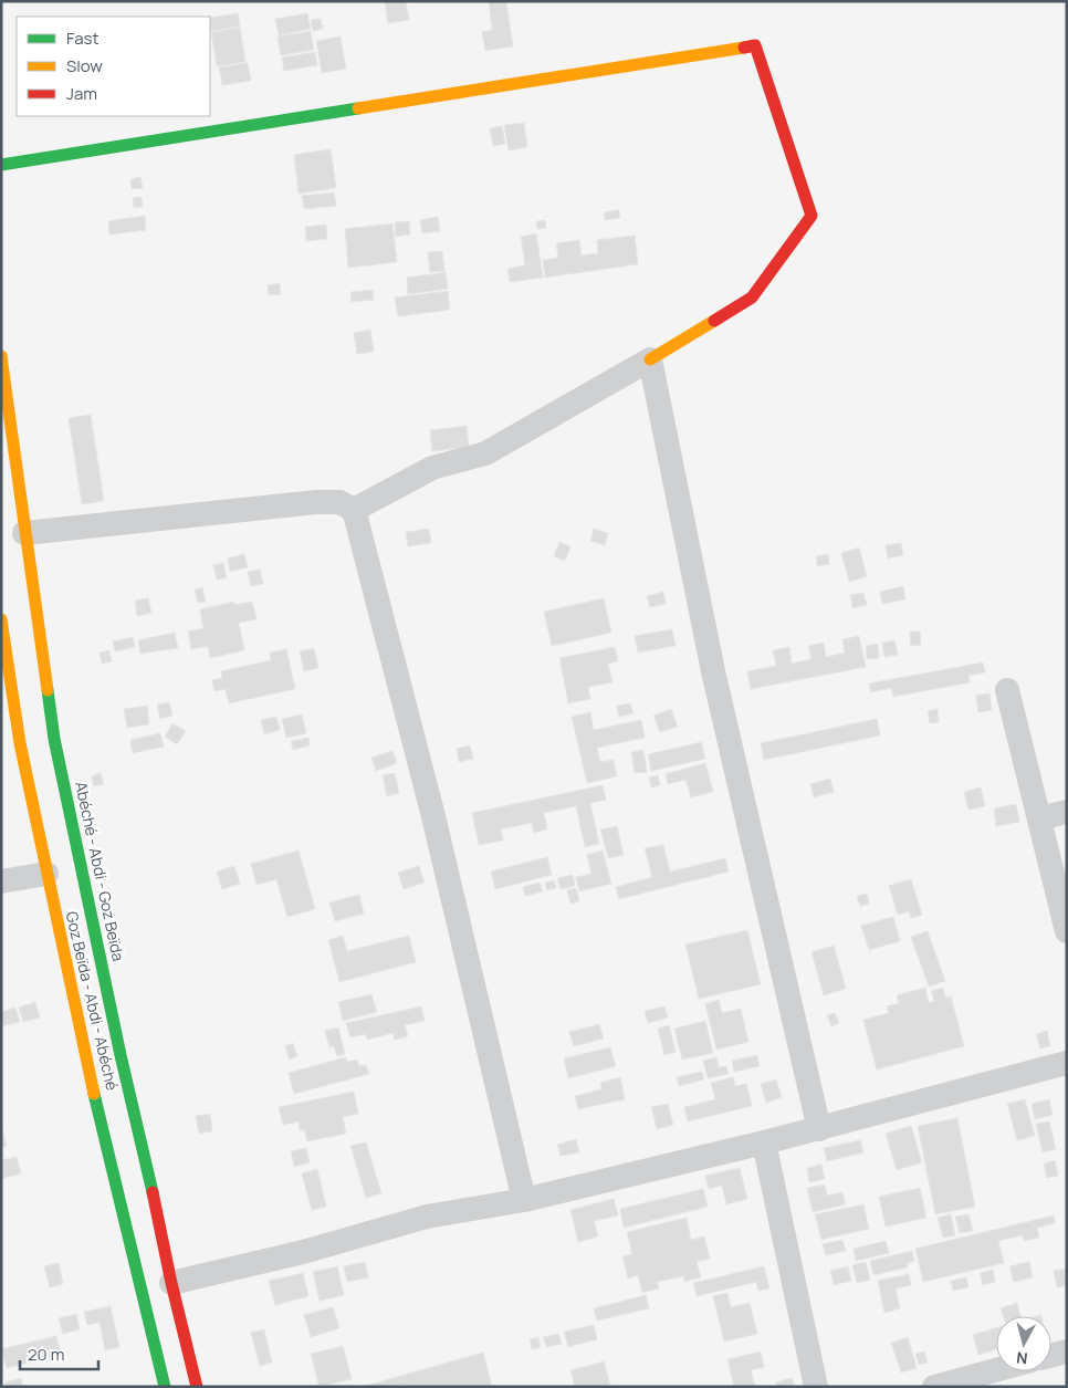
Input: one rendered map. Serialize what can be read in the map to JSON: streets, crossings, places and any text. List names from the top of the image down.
{
  "streets": {
    "main road": ["Abéché - Abdi - Goz Beïda", "Goz Beïda - Abdi - Abéché"]
  },
  "legend": ["Fast", "Slow", "Jam"],
  "scale_bar": "20 m",
  "north": "bottom"
}
